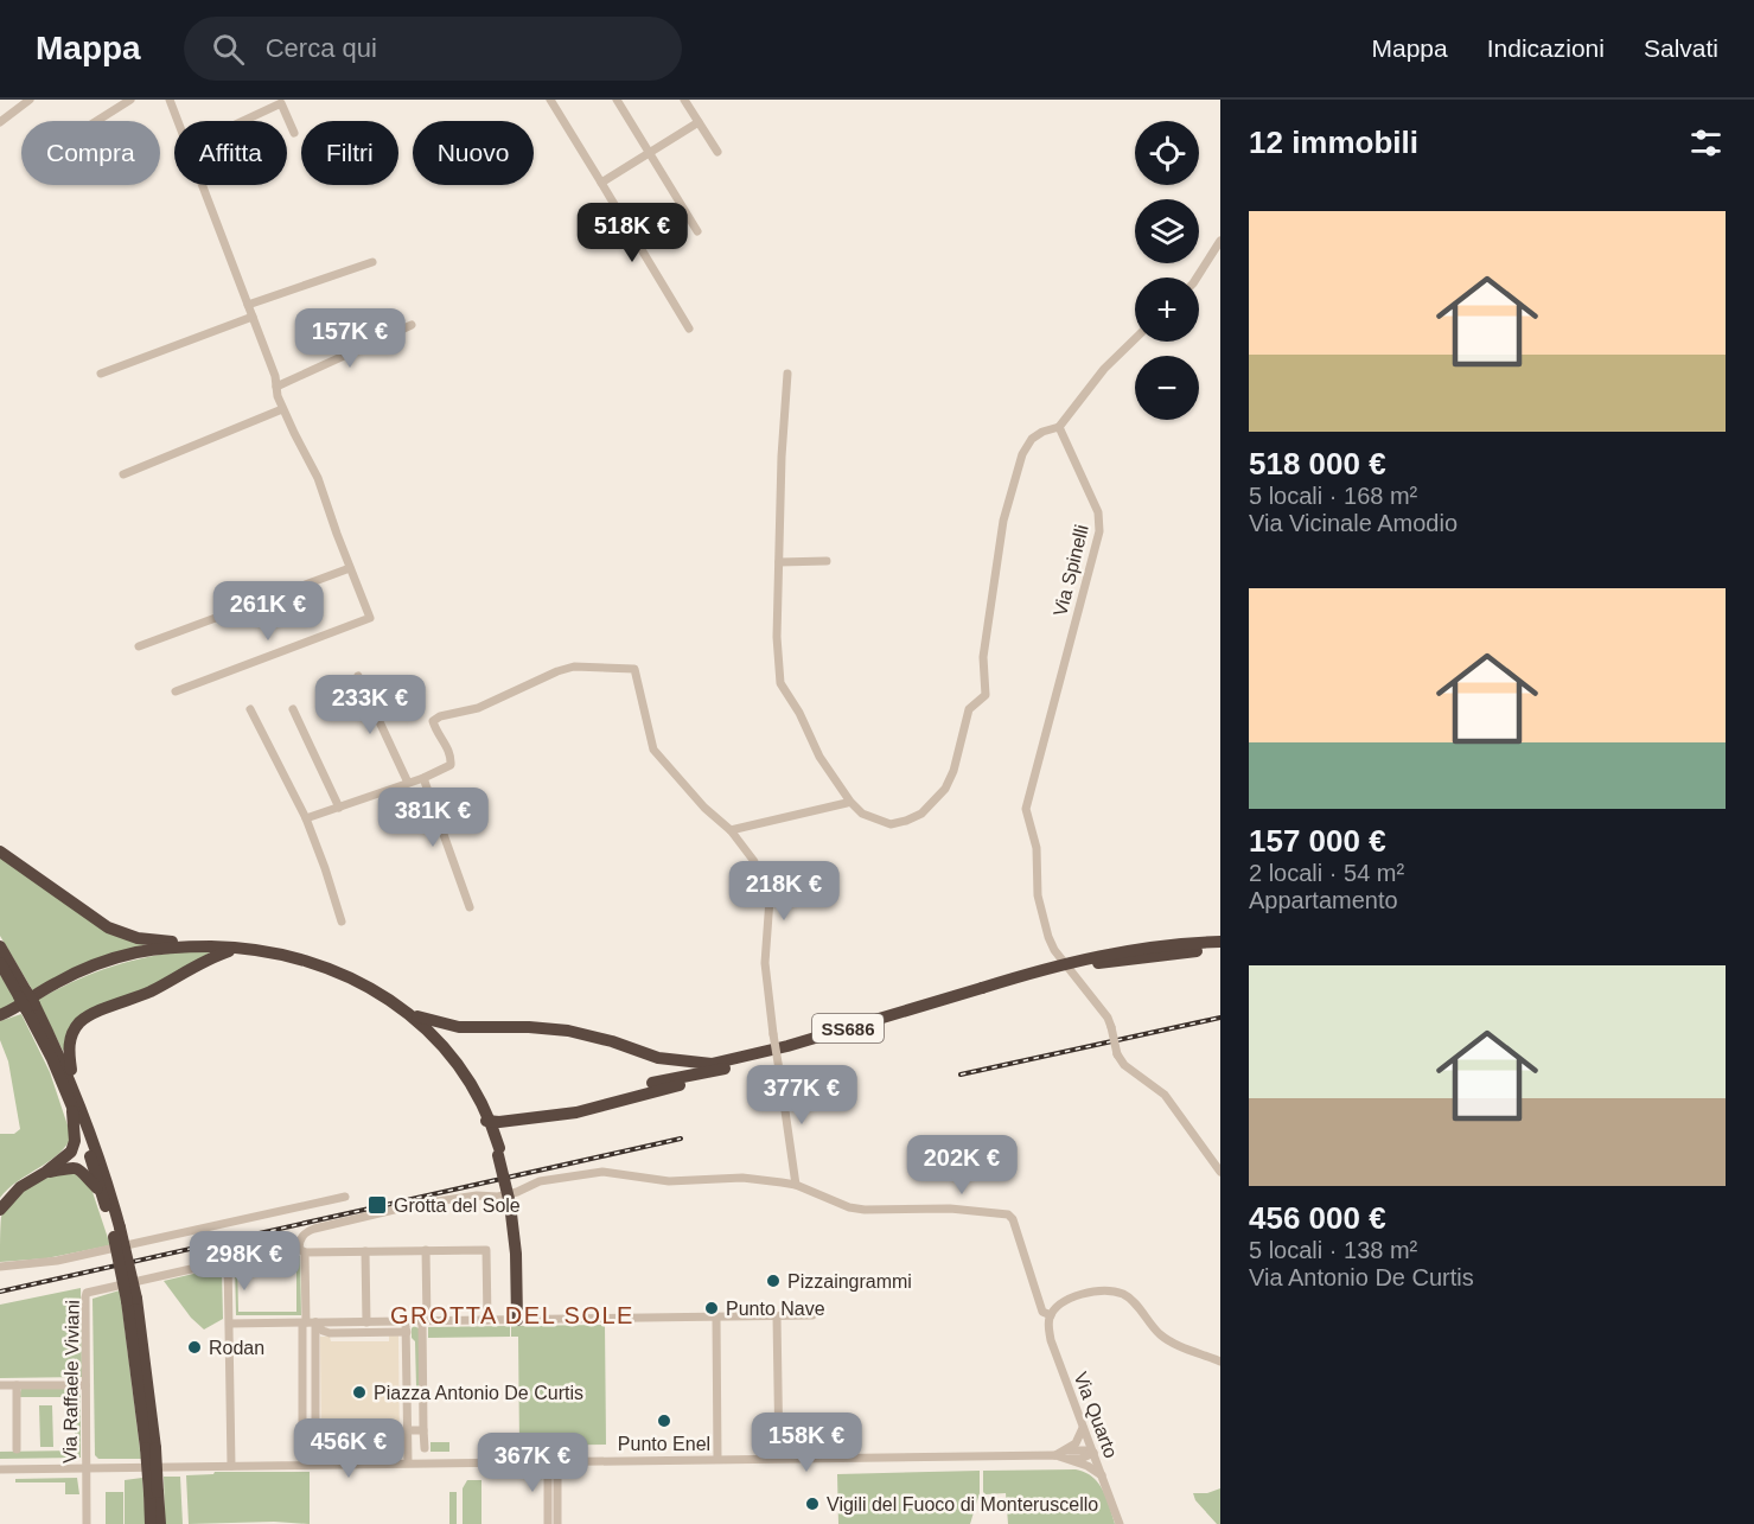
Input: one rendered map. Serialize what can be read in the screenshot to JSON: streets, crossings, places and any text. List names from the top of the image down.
{
  "streets": {
    "highway": ["SS686"],
    "street": ["Via Spinelli", "Via Raffaele Viviani", "Via Quarto"]
  },
  "districts": ["GROTTA DEL SOLE"],
  "places": {
    "transit": ["Grotta del Sole"],
    "other": [
      "Pizzaingrammi",
      "Punto Nave",
      "Rodan",
      "Piazza Antonio De Curtis",
      "Punto Enel",
      "Vigili del Fuoco di Monteruscello"
    ]
  },
  "page": {
    "header": "Mappa",
    "search": "Cerca qui",
    "nav": ["Mappa", "Indicazioni", "Salvati"],
    "heading": "12 immobili",
    "map_buttons": ["+", "−"],
    "chip": [
      "Compra",
      "Affitta",
      "Filtri",
      "Nuovo"
    ],
    "list": [
      {
        "name": "518 000 €",
        "note": "5 locali · 168 m² · Via Vicinale Amodio"
      },
      {
        "name": "157 000 €",
        "note": "2 locali · 54 m² · Appartamento"
      },
      {
        "name": "456 000 €",
        "note": "5 locali · 138 m² · Via Antonio De Curtis"
      }
    ],
    "price": [
      "518K €",
      "157K €",
      "261K €",
      "233K €",
      "381K €",
      "218K €",
      "377K €",
      "202K €",
      "298K €",
      "158K €",
      "456K €",
      "367K €"
    ]
  }
}
